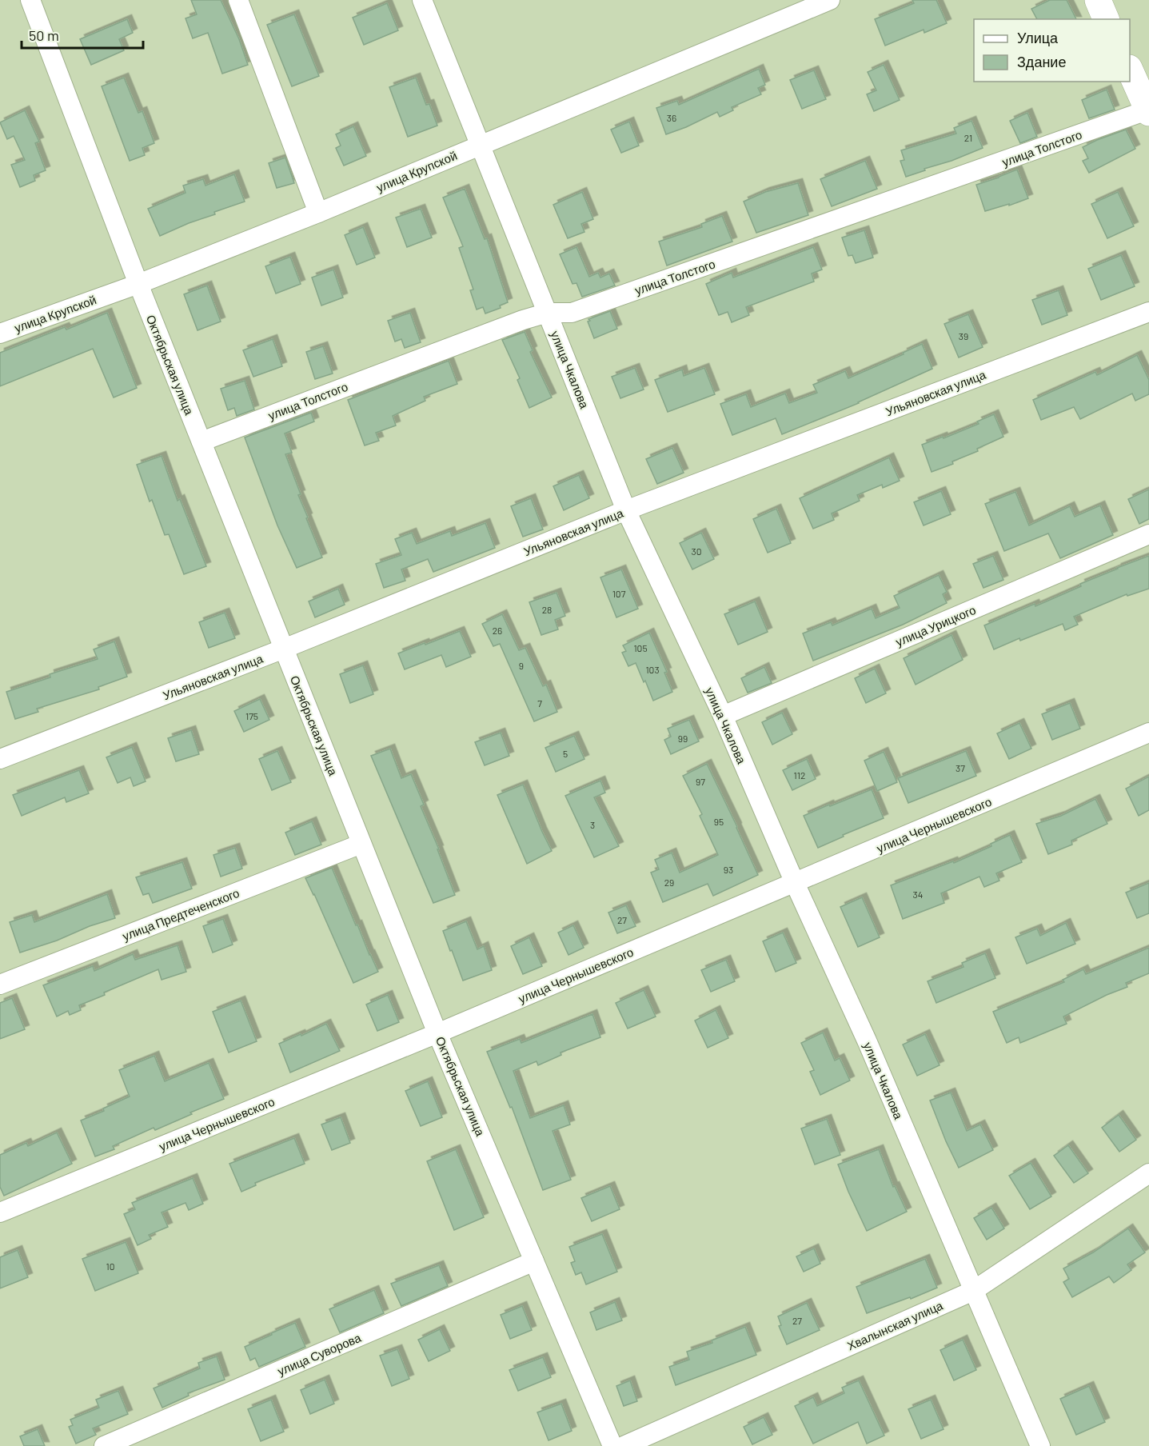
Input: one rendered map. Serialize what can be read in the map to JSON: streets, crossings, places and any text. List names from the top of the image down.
{
  "streets": {
    "street": [
      "улица Толстого",
      "улица Крупской",
      "Октябрьская улица",
      "улица Чкалова",
      "Ульяновская улица",
      "улица Урицкого",
      "улица Чернышевского",
      "улица Предтеченского",
      "Хвалынская улица",
      "улица Суворова"
    ]
  },
  "crossings": [
    ["улица Толстого", "Октябрьская улица"],
    ["улица Толстого", "улица Чкалова"],
    ["улица Крупской", "Октябрьская улица"],
    ["улица Крупской", "улица Чкалова"],
    ["Октябрьская улица", "Ульяновская улица"],
    ["Октябрьская улица", "улица Чернышевского"],
    ["Октябрьская улица", "улица Предтеченского"],
    ["Октябрьская улица", "улица Суворова"],
    ["улица Чкалова", "Ульяновская улица"],
    ["улица Чкалова", "улица Урицкого"],
    ["улица Чкалова", "улица Чернышевского"],
    ["улица Чкалова", "Хвалынская улица"]
  ],
  "house_numbers": [
    "36",
    "21",
    "39",
    "30",
    "107",
    "28",
    "26",
    "105",
    "9",
    "103",
    "7",
    "175",
    "99",
    "5",
    "37",
    "112",
    "97",
    "95",
    "3",
    "93",
    "29",
    "34",
    "27",
    "10",
    "27"
  ],
  "legend": ["Улица", "Здание"],
  "scale_bar": "50 m"
}
